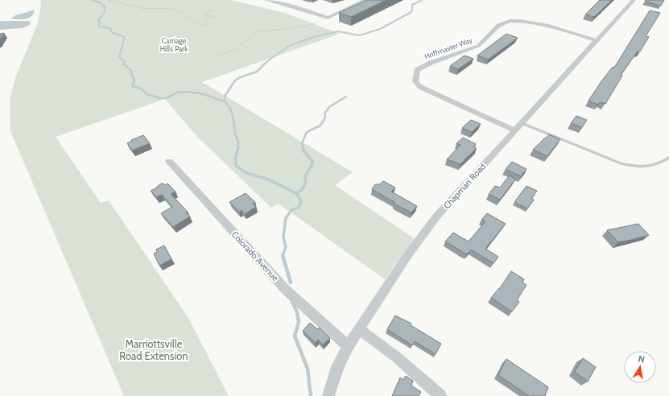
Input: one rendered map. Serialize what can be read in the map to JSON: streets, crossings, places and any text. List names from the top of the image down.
{
  "streets": {
    "street": ["Hoffmaster Way", "Chapman Road", "Colorado Avenue"]
  },
  "crossings": [
    ["Hoffmaster Way", "Chapman Road"],
    ["Chapman Road", "Colorado Avenue"]
  ],
  "parks": ["Carriage Hills Park", "Marriottsville Road Extension"],
  "north": "top"
}
